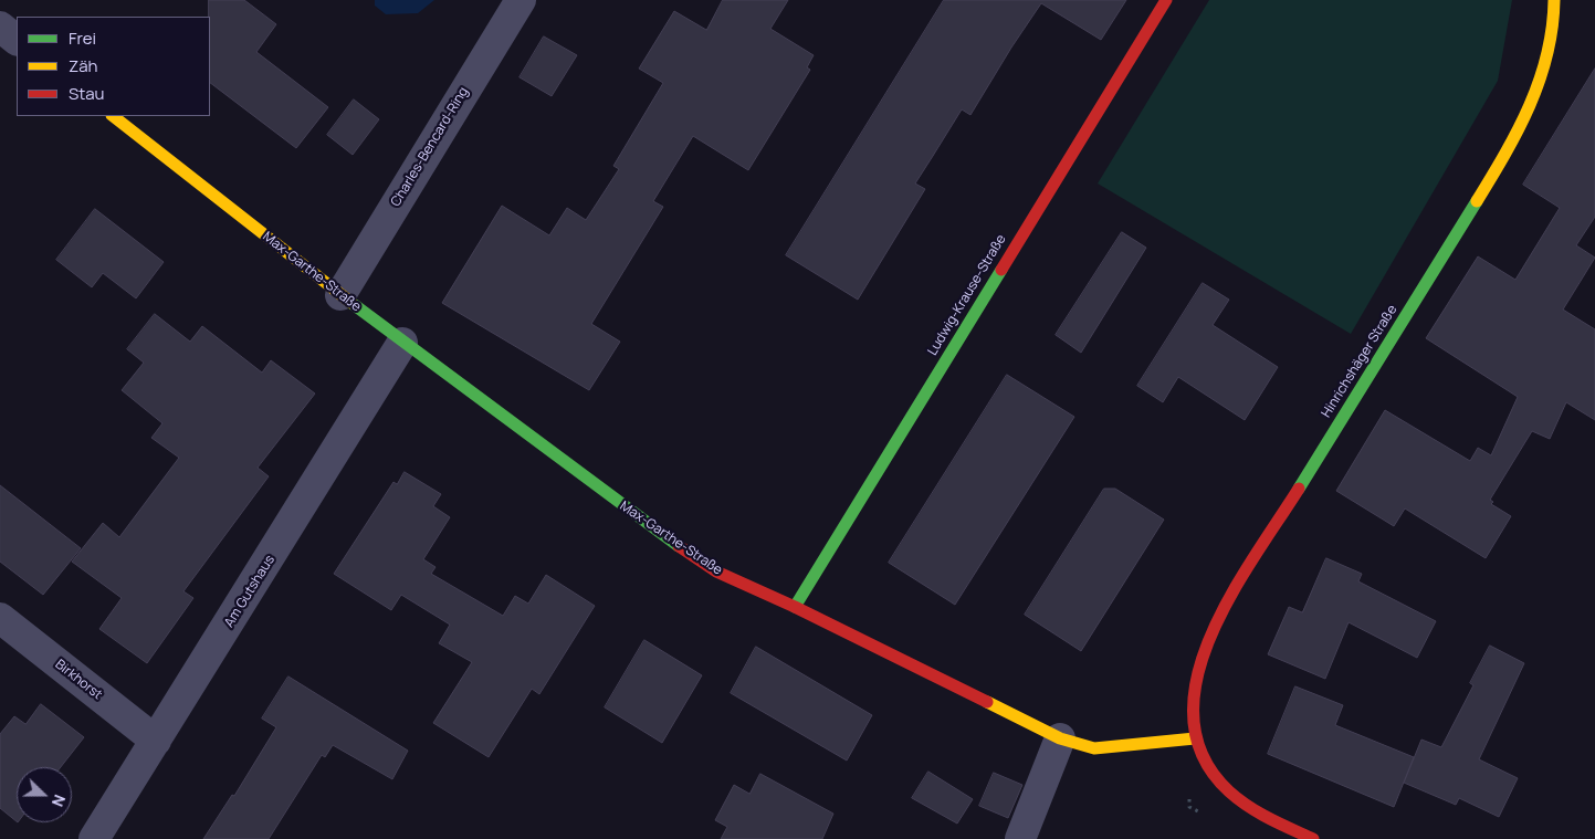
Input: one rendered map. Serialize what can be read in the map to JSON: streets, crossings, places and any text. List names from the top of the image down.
{
  "streets": {
    "street": [
      "Charles-Bencard-Ring",
      "Max-Garthe-Straße",
      "Ludwig-Krause-Straße",
      "Hinrichshäger Straße",
      "Am Gutshaus",
      "Birkhorst"
    ]
  },
  "crossings": [
    ["Charles-Bencard-Ring", "Max-Garthe-Straße"],
    ["Max-Garthe-Straße", "Ludwig-Krause-Straße"],
    ["Max-Garthe-Straße", "Hinrichshäger Straße"],
    ["Max-Garthe-Straße", "Am Gutshaus"],
    ["Am Gutshaus", "Birkhorst"]
  ],
  "legend": ["Frei", "Zäh", "Stau"],
  "north": "right"
}
